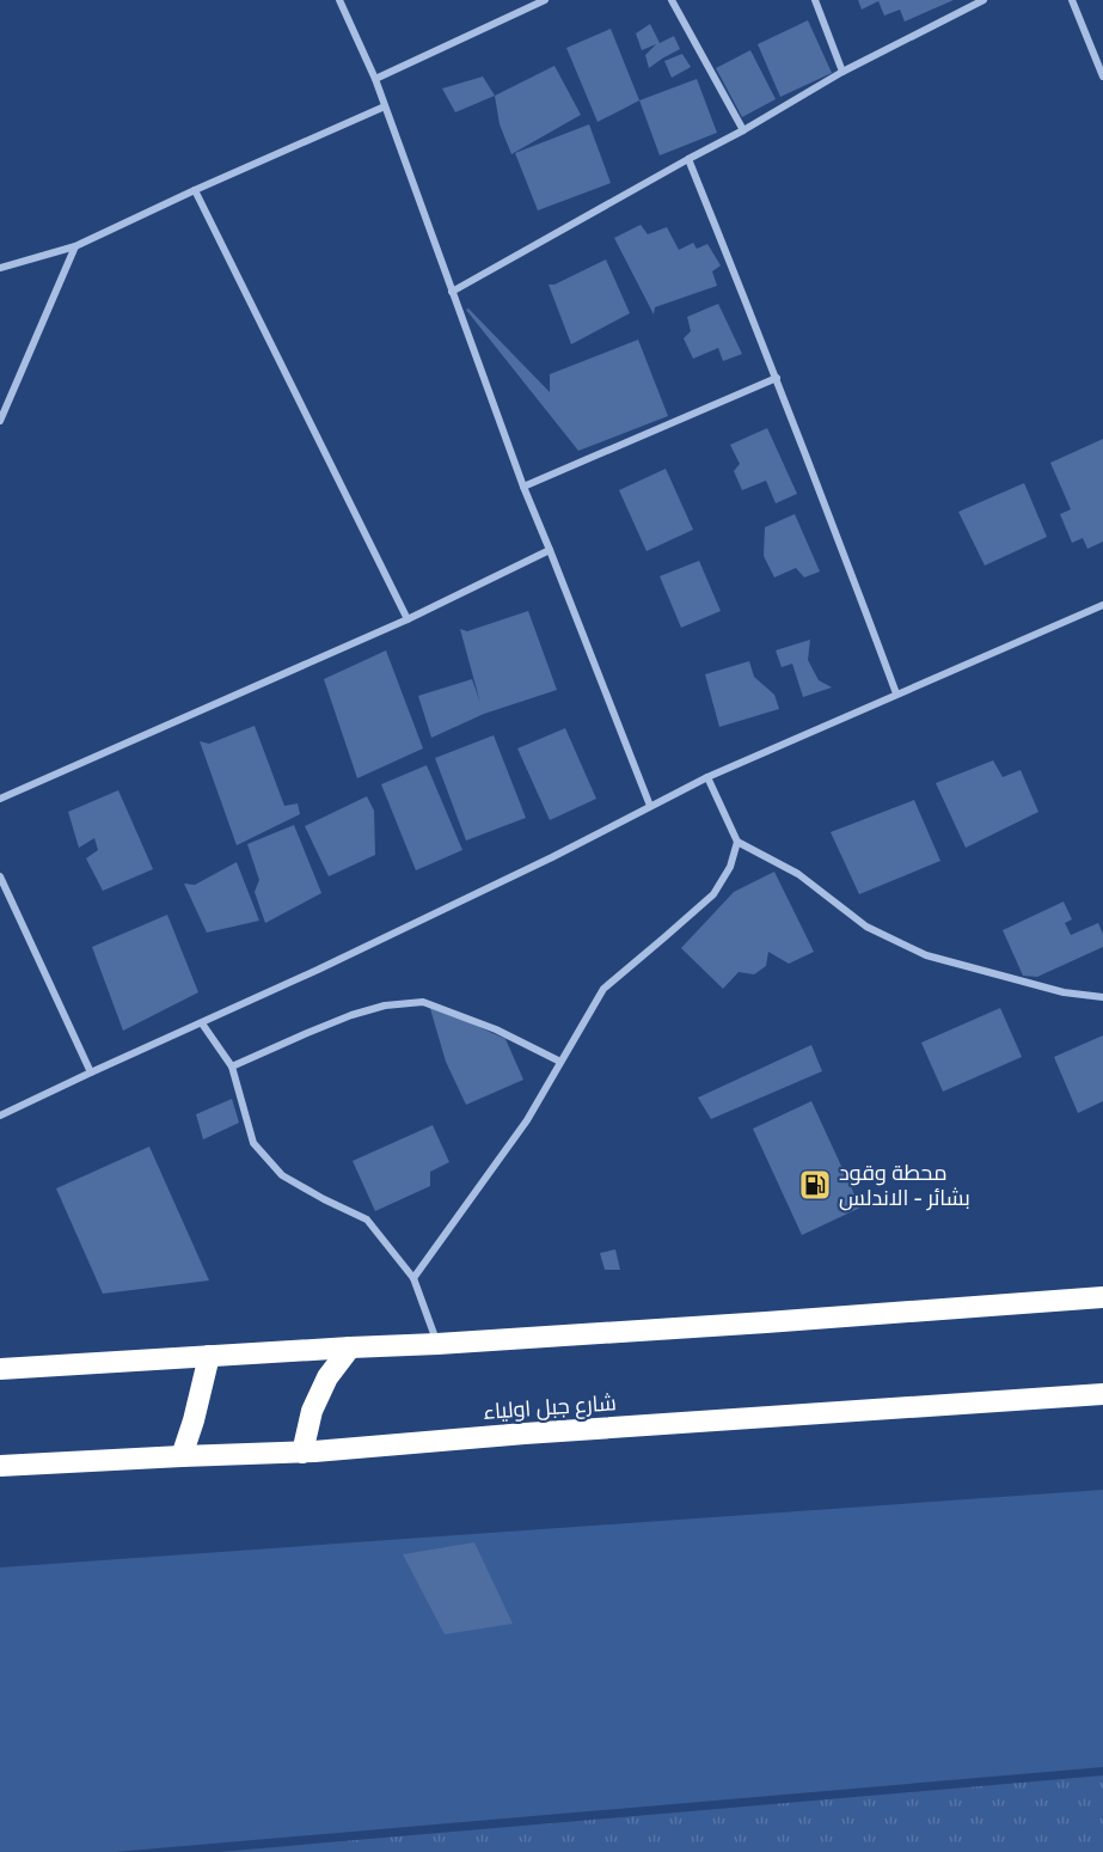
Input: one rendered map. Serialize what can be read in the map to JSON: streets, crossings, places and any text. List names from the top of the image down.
{
  "streets": {
    "highway": ["شارع جبل اولياء"]
  },
  "places": {
    "fuel station": ["محطة وقود بشائر - الاندلس"]
  }
}
